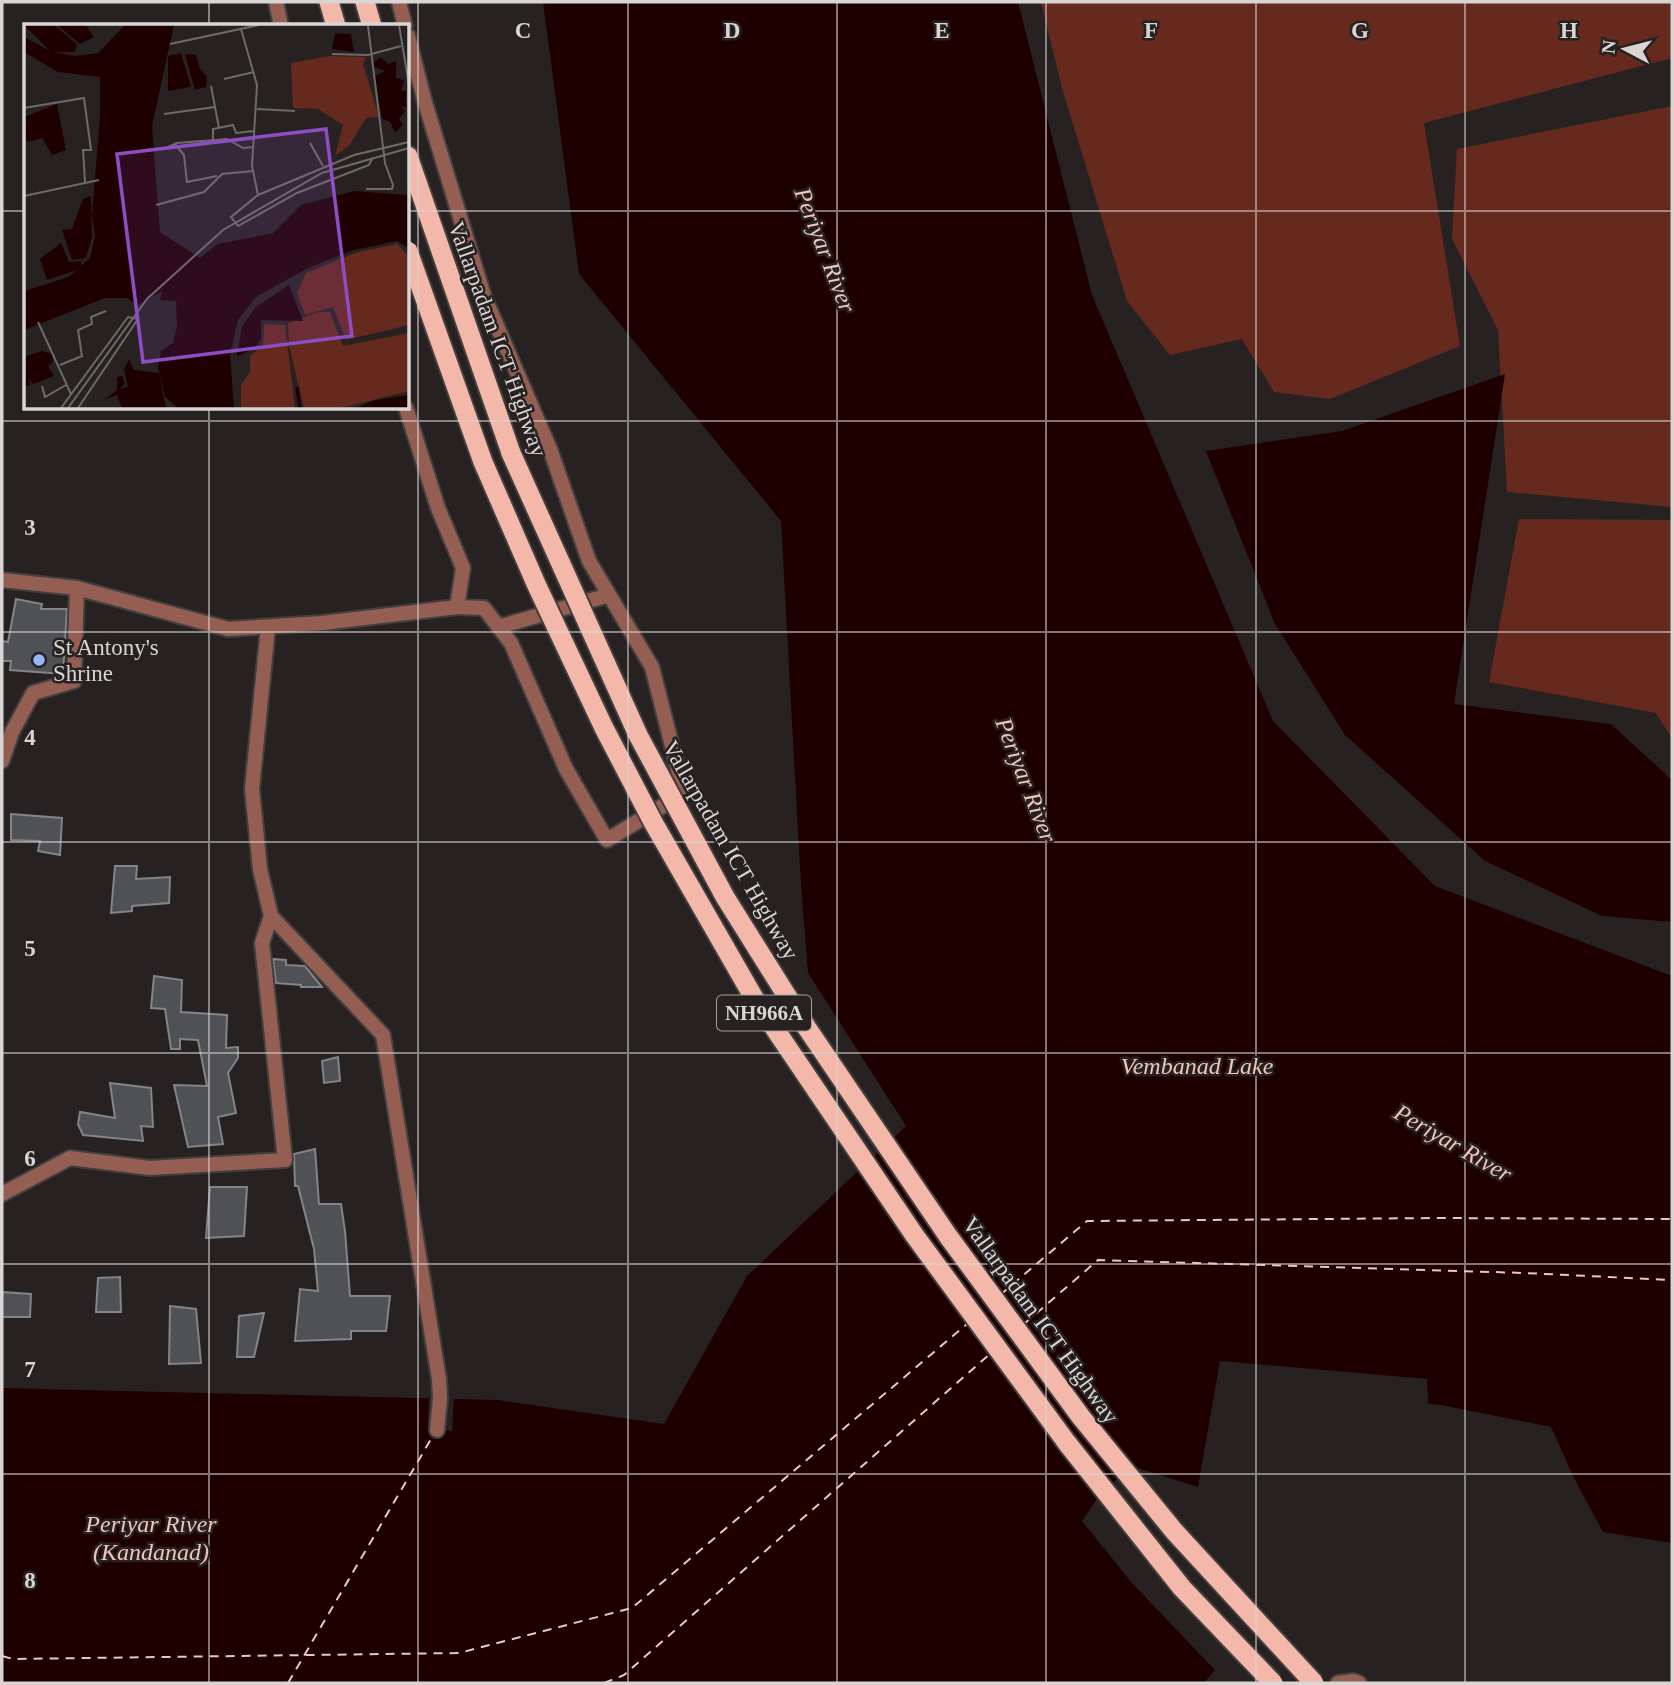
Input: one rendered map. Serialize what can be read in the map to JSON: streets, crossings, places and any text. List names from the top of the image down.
{
  "streets": {
    "highway": ["Vallarpadam ICT Highway", "NH966A"]
  },
  "water": ["Periyar River", "Vembanad Lake", "Periyar River (Kandanad)"],
  "places": ["St Antony's Shrine"],
  "north": "left",
  "grid": {
    "columns": [
      "C",
      "D",
      "E",
      "F",
      "G",
      "H"
    ],
    "rows": [
      "3",
      "4",
      "5",
      "6",
      "7",
      "8"
    ]
  }
}
